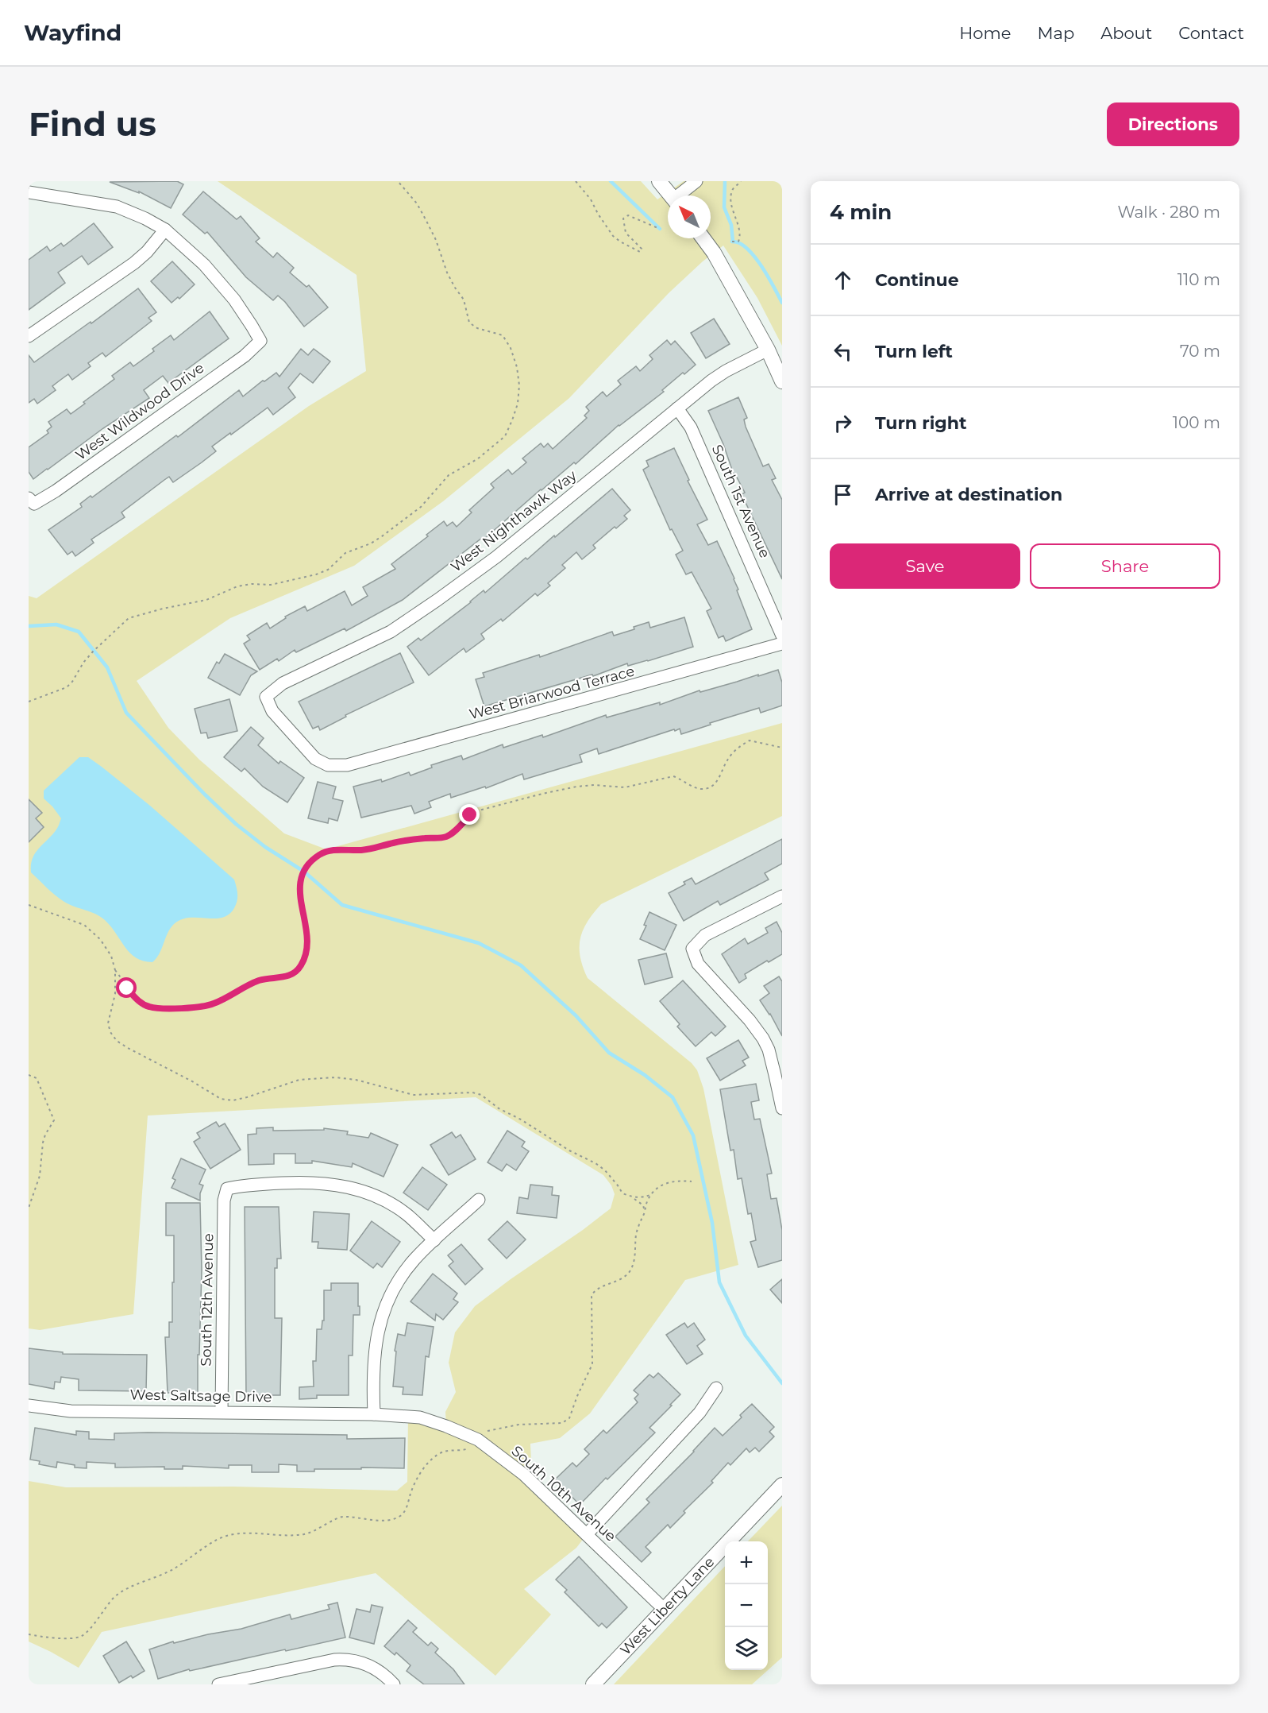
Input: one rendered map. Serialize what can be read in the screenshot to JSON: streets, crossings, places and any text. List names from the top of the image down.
{
  "streets": {
    "street": [
      "West Wildwood Drive",
      "South 1st Avenue",
      "West Nighthawk Way",
      "West Briarwood Terrace",
      "South 12th Avenue",
      "West Saltsage Drive",
      "South 10th Avenue",
      "West Liberty Lane"
    ]
  },
  "crossings": [
    ["South 1st Avenue", "West Nighthawk Way"],
    ["West Nighthawk Way", "West Briarwood Terrace"],
    ["South 12th Avenue", "West Saltsage Drive"],
    ["West Saltsage Drive", "South 10th Avenue"],
    ["South 10th Avenue", "West Liberty Lane"]
  ],
  "north": "top left",
  "page": {
    "header": "Wayfind",
    "nav": [
      "Home",
      "Map",
      "About",
      "Contact"
    ],
    "buttons": [
      "Directions",
      ["Save", "Share"]
    ],
    "title": "Find us",
    "heading": ["4 min", "Walk · 280 m"],
    "list": [
      ["Continue", "110 m"],
      ["Turn left", "70 m"],
      ["Turn right", "100 m"],
      "Arrive at destination"
    ],
    "map_buttons": ["+", "−"]
  }
}
